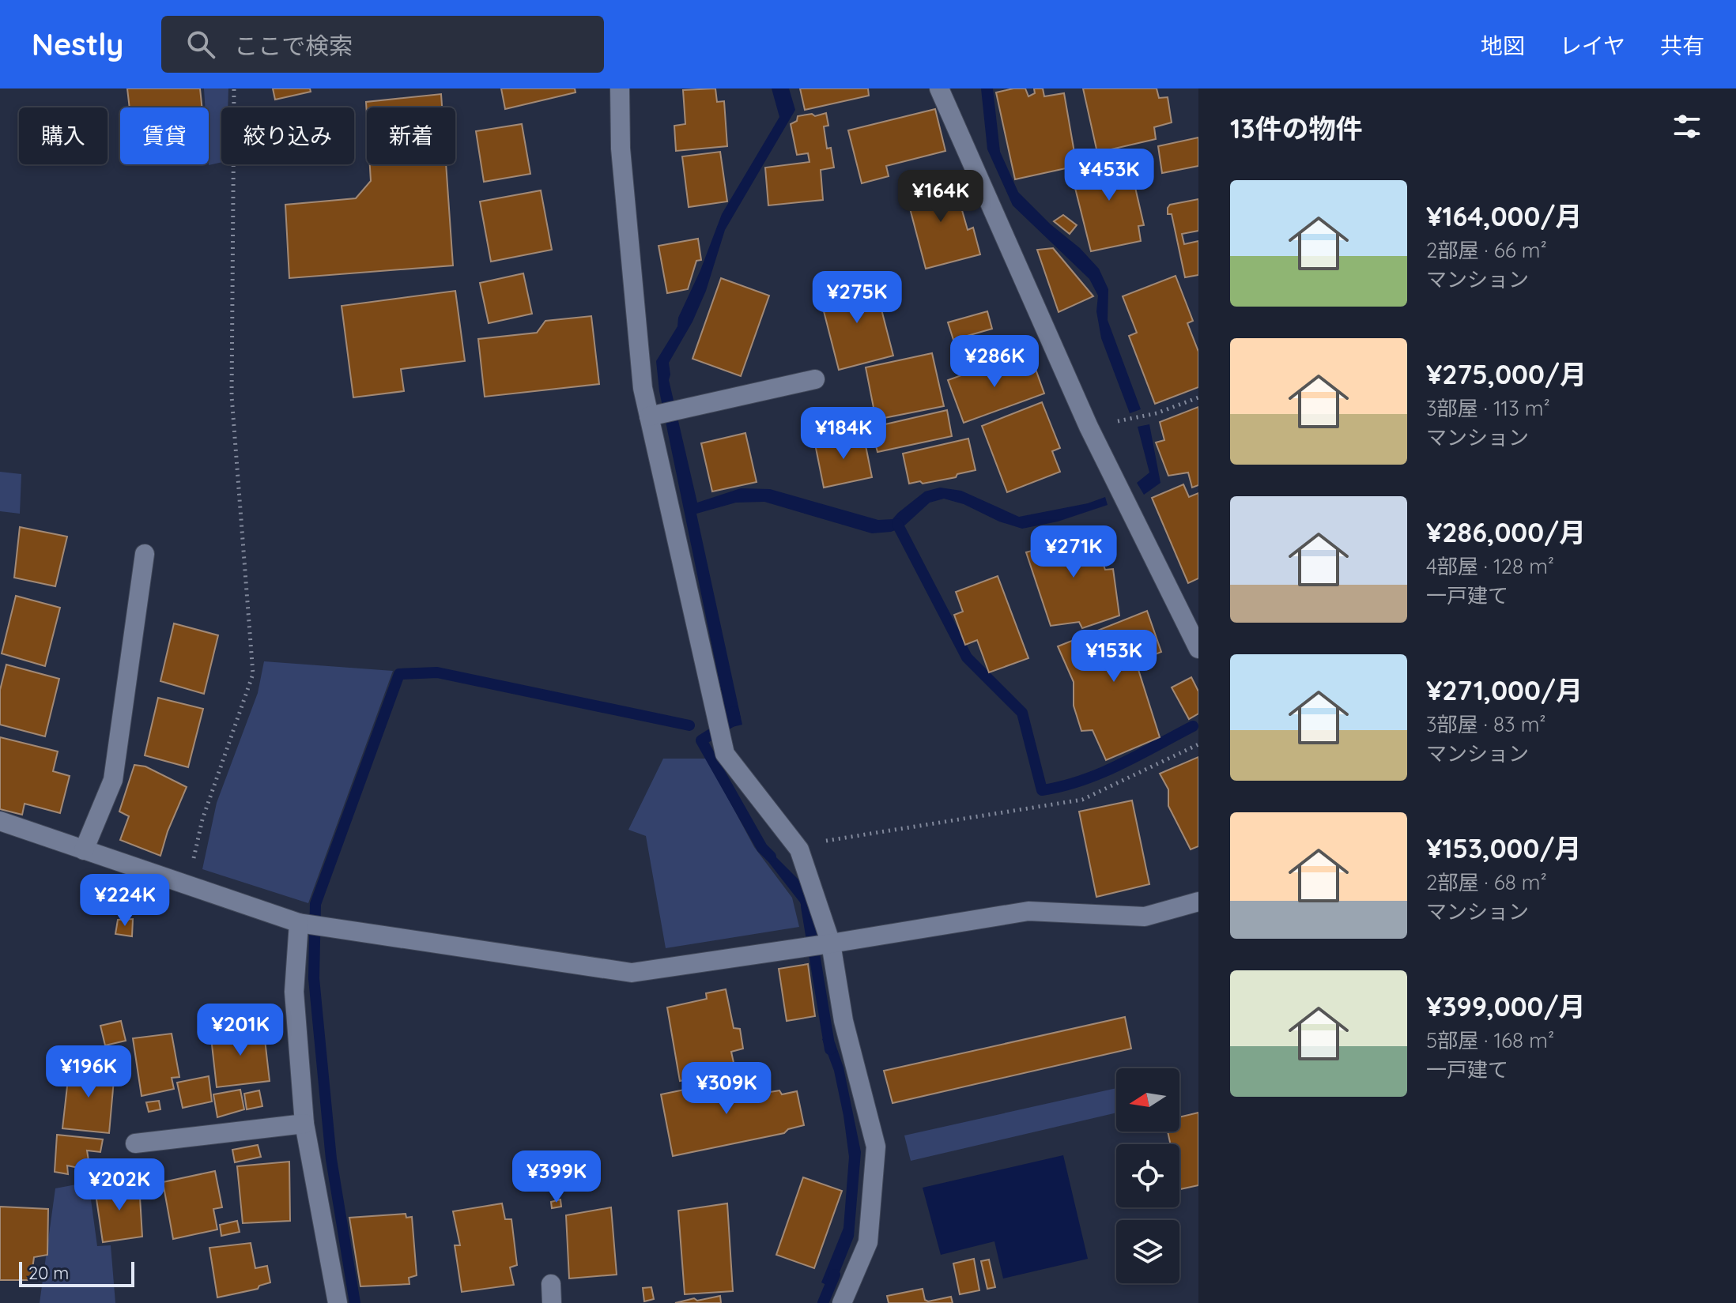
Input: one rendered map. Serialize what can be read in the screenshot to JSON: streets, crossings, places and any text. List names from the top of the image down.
{
  "scale_bar": "20 m",
  "north": "left",
  "page": {
    "header": "Nestly",
    "search": "ここで検索",
    "nav": ["地図", "レイヤ", "共有"],
    "heading": "13件の物件",
    "chip": [
      "購入",
      "賃貸",
      "絞り込み",
      "新着"
    ],
    "price": [
      "¥453K",
      "¥164K",
      "¥275K",
      "¥286K",
      "¥184K",
      "¥271K",
      "¥153K",
      "¥224K",
      "¥201K",
      "¥196K",
      "¥309K",
      "¥399K",
      "¥202K"
    ],
    "list": [
      {
        "name": "¥164,000/月",
        "note": "2部屋 · 66 m² · マンション"
      },
      {
        "name": "¥275,000/月",
        "note": "3部屋 · 113 m² · マンション"
      },
      {
        "name": "¥286,000/月",
        "note": "4部屋 · 128 m² · 一戸建て"
      },
      {
        "name": "¥271,000/月",
        "note": "3部屋 · 83 m² · マンション"
      },
      {
        "name": "¥153,000/月",
        "note": "2部屋 · 68 m² · マンション"
      },
      {
        "name": "¥399,000/月",
        "note": "5部屋 · 168 m² · 一戸建て"
      }
    ],
    "scale": "20 m"
  }
}
